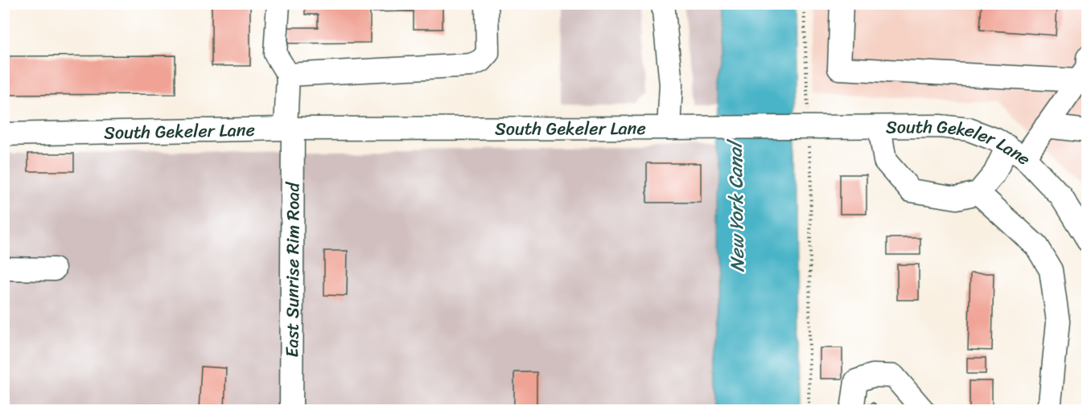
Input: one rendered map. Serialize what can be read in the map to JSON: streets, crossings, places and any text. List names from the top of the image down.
{
  "streets": {
    "street": ["South Gekeler Lane", "East Sunrise Rim Road"]
  },
  "crossings": [
    ["South Gekeler Lane", "East Sunrise Rim Road"]
  ],
  "water": ["New York Canal"]
}
